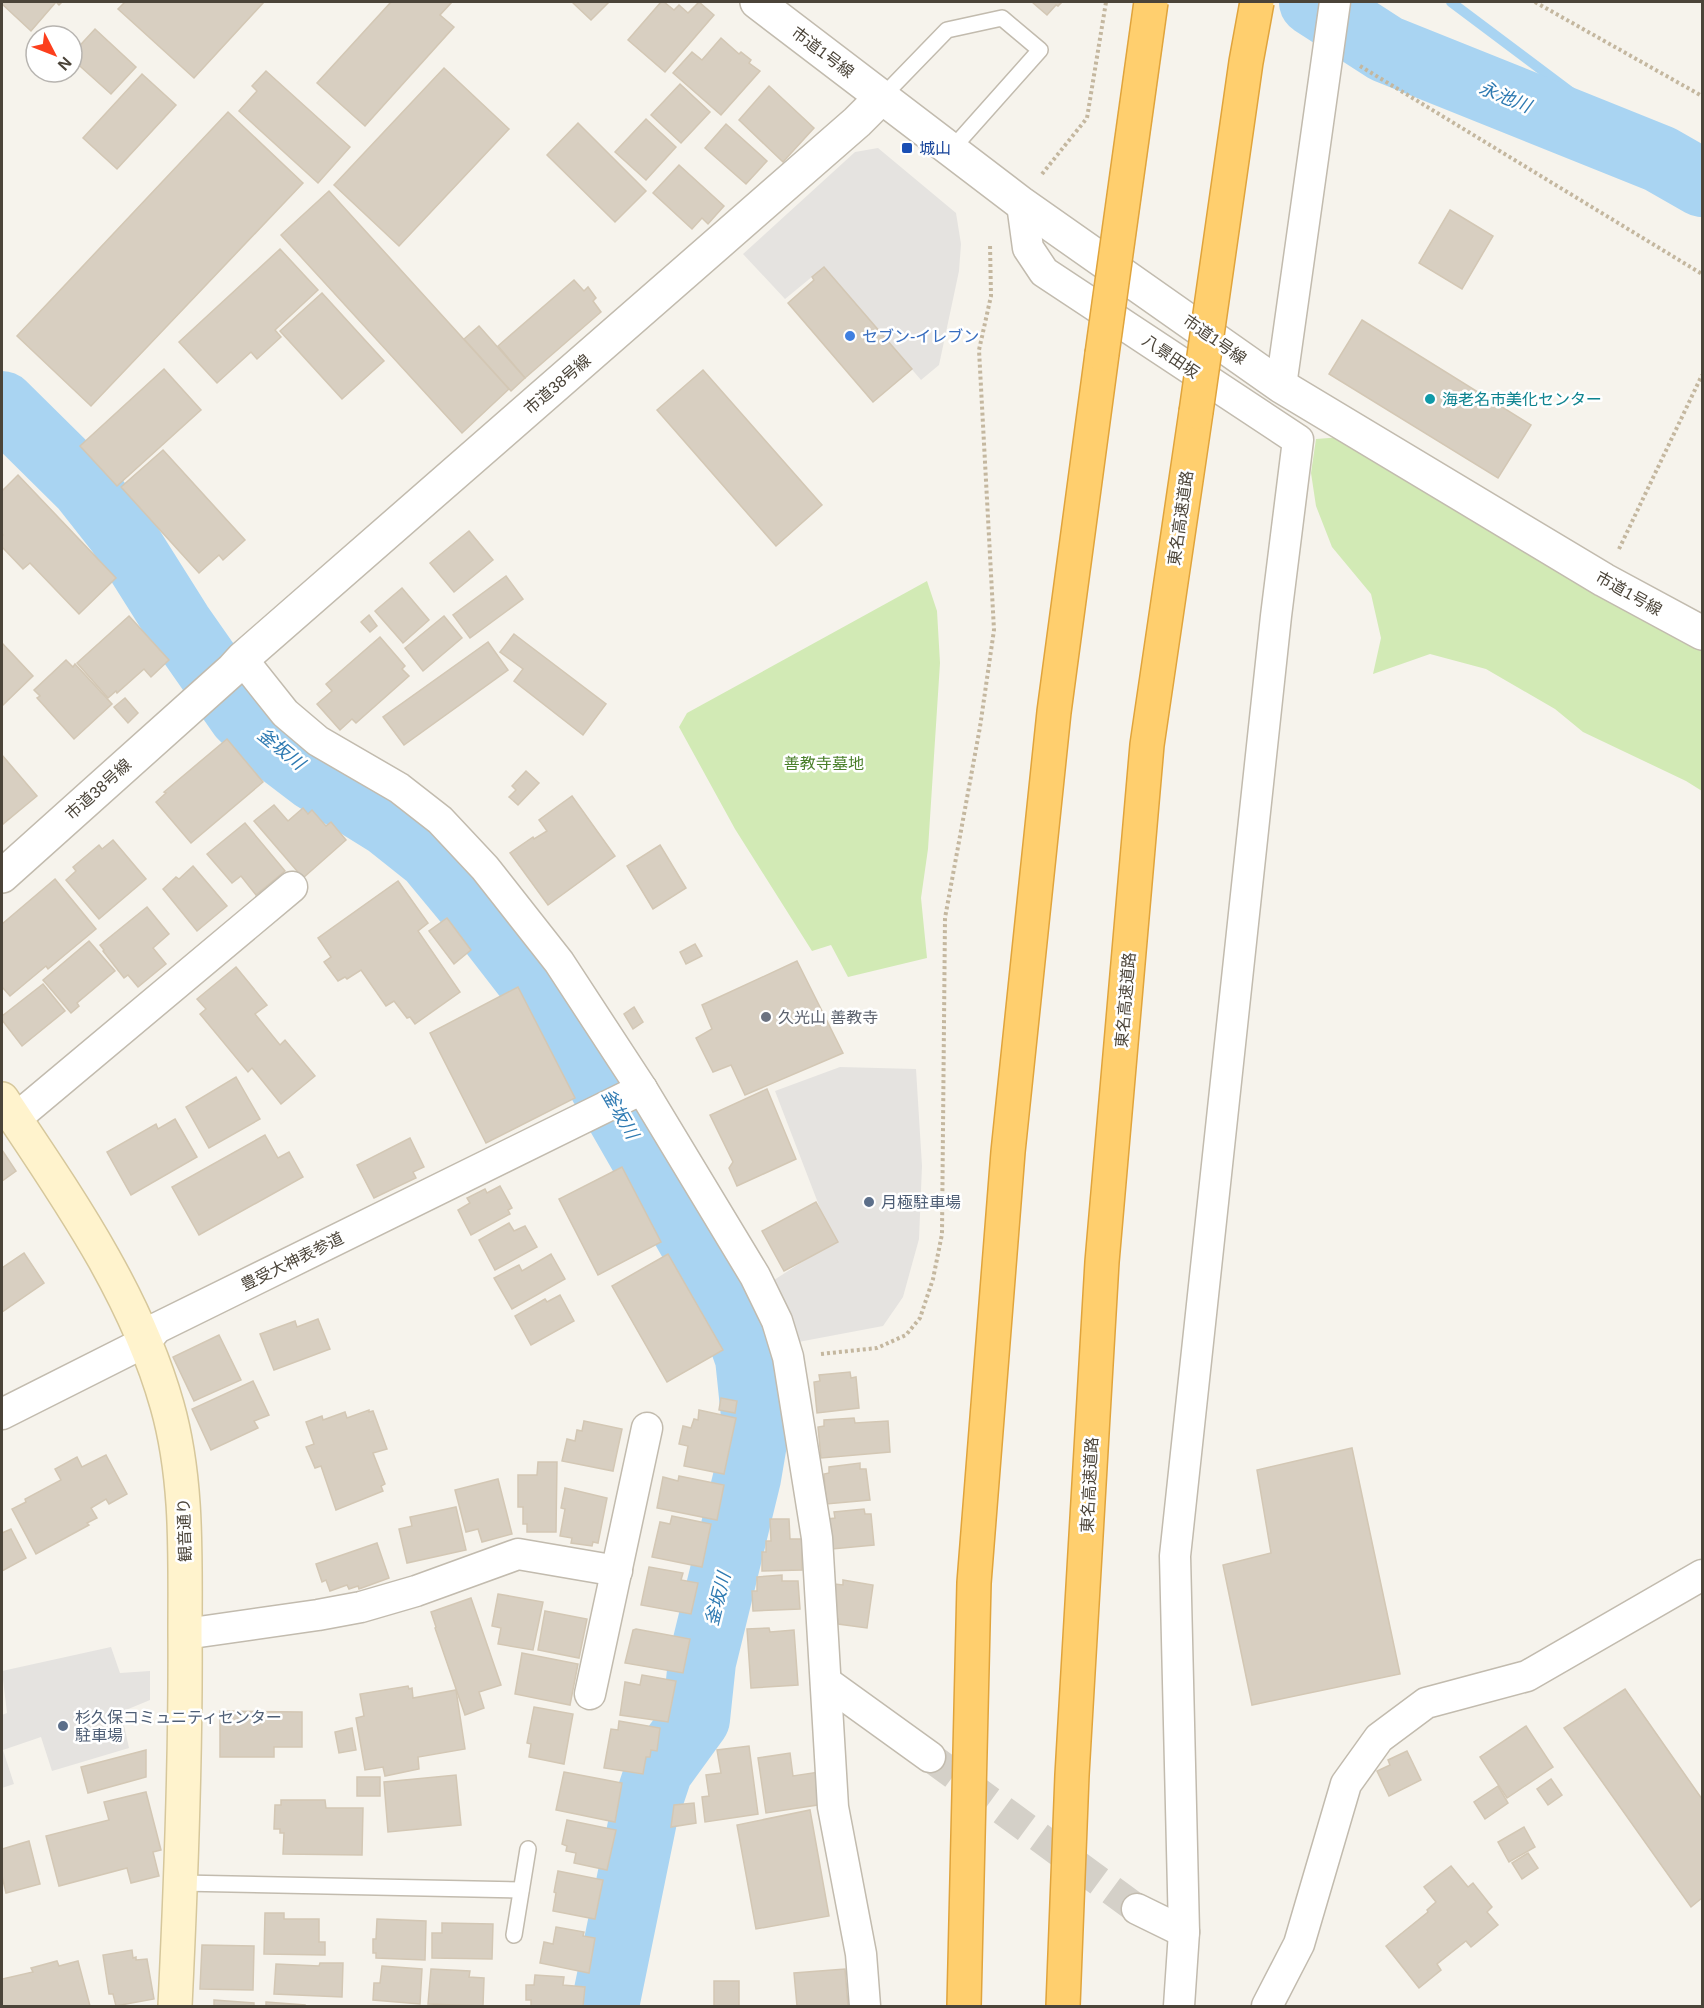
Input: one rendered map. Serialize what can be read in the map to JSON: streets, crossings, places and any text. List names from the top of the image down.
{
  "streets": {
    "highway": ["東名高速道路"],
    "main road": ["観音通り"],
    "street": [
      "市道1号線",
      "八景田坂",
      "市道38号線",
      "豊受大神表参道"
    ]
  },
  "crossings": [
    ["市道1号線", "八景田坂"],
    ["市道1号線", "市道38号線"],
    ["豊受大神表参道", "観音通り"]
  ],
  "water": ["永池川", "釜坂川"],
  "parks": ["善教寺墓地"],
  "places": {
    "transit": ["城山"],
    "other": [
      "セブン-イレブン",
      "海老名市美化センター",
      "久光山 善教寺",
      "月極駐車場",
      "杉久保コミュニティセンター 駐車場"
    ]
  },
  "north": "bottom right"
}
